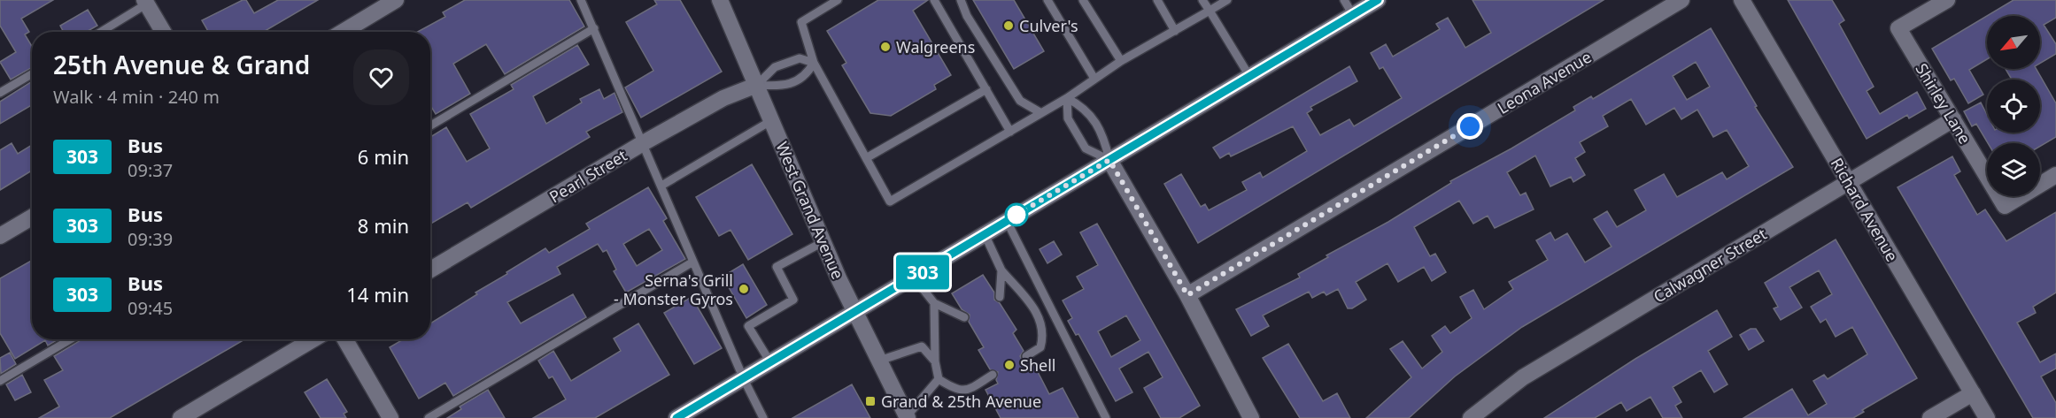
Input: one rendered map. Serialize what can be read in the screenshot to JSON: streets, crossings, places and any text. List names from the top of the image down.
{
  "streets": {
    "street": [
      "Leona Avenue",
      "Shirley Lane",
      "Pearl Street",
      "Richard Avenue",
      "West Grand Avenue",
      "Calwagner Street"
    ]
  },
  "crossings": [
    ["Shirley Lane", "Calwagner Street"],
    ["Pearl Street", "West Grand Avenue"],
    ["Richard Avenue", "Calwagner Street"]
  ],
  "places": {
    "other": [
      "Culver's",
      "Walgreens",
      "Serna's Grill - Monster Gyros",
      "Shell"
    ],
    "transit": ["Grand & 25th Avenue"]
  },
  "lines": ["bus line 303"],
  "north": "bottom left",
  "page": {
    "on_map": "303",
    "heading": ["25th Avenue & Grand", "Walk · 4 min · 240 m"],
    "list": [
      {
        "mark": "303",
        "name": "Bus",
        "note": "09:37",
        "value": "6 min"
      },
      {
        "mark": "303",
        "name": "Bus",
        "note": "09:39",
        "value": "8 min"
      },
      {
        "mark": "303",
        "name": "Bus",
        "note": "09:45",
        "value": "14 min"
      }
    ]
  }
}
